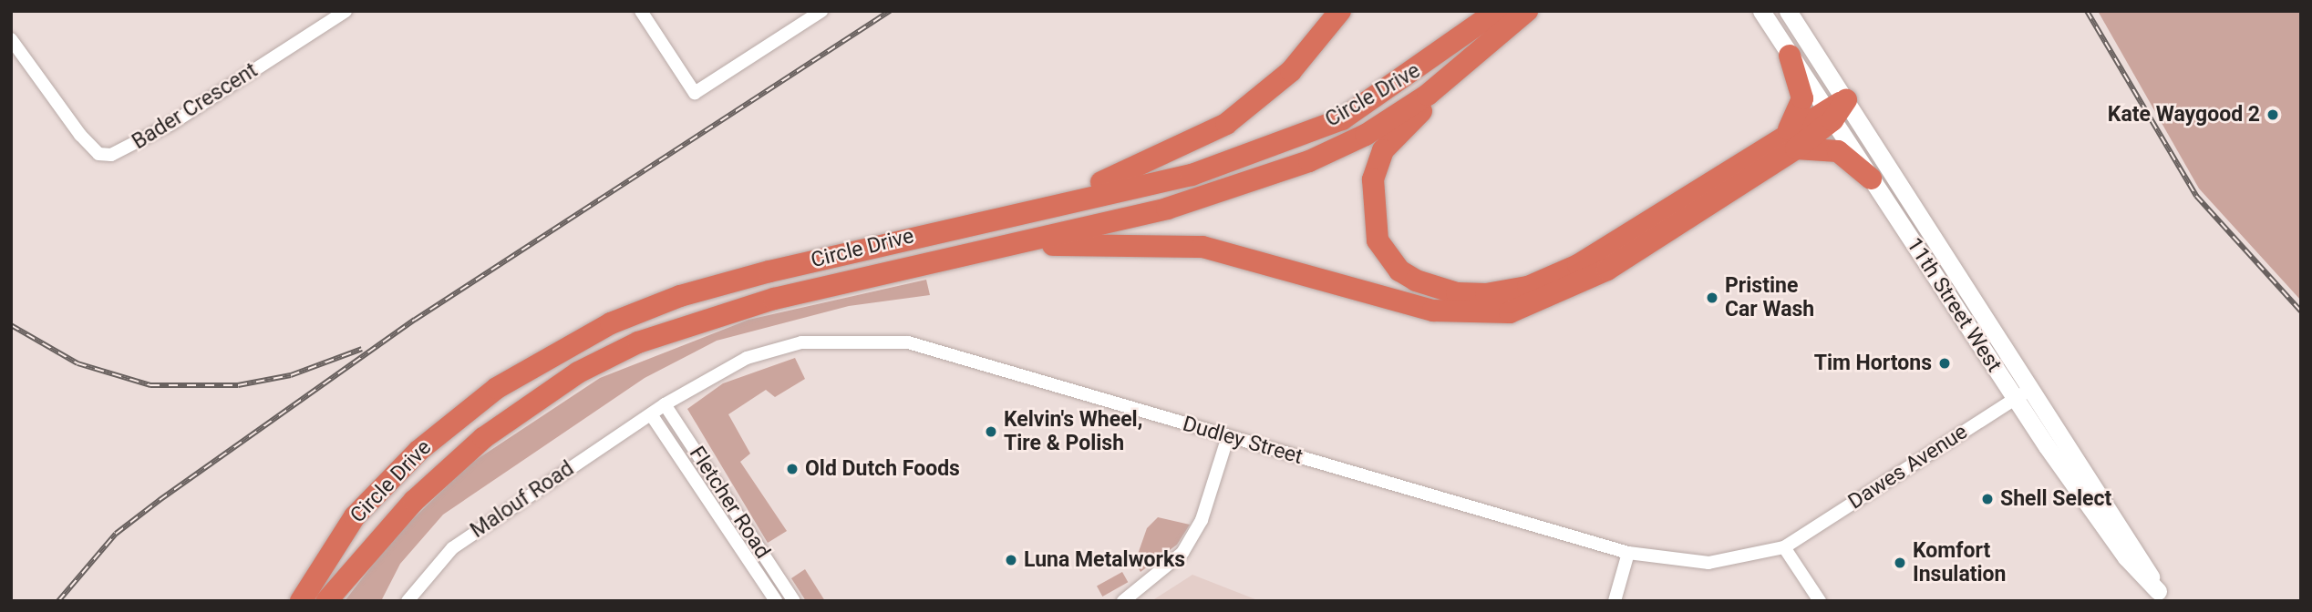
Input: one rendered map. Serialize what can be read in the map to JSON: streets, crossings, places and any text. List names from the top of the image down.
{
  "streets": {
    "highway": ["Circle Drive"],
    "main road": ["11th Street West"],
    "street": [
      "Bader Crescent",
      "Dudley Street",
      "Dawes Avenue",
      "Malouf Road",
      "Fletcher Road"
    ]
  },
  "crossings": [
    ["11th Street West", "Dawes Avenue"],
    ["Dudley Street", "Dawes Avenue"],
    ["Dudley Street", "Malouf Road"],
    ["Dudley Street", "Fletcher Road"],
    ["Malouf Road", "Fletcher Road"]
  ],
  "places": [
    "Kate Waygood 2",
    "Pristine Car Wash",
    "Tim Hortons",
    "Kelvin's Wheel, Tire & Polish",
    "Old Dutch Foods",
    "Shell Select",
    "Luna Metalworks",
    "Komfort Insulation"
  ]
}
